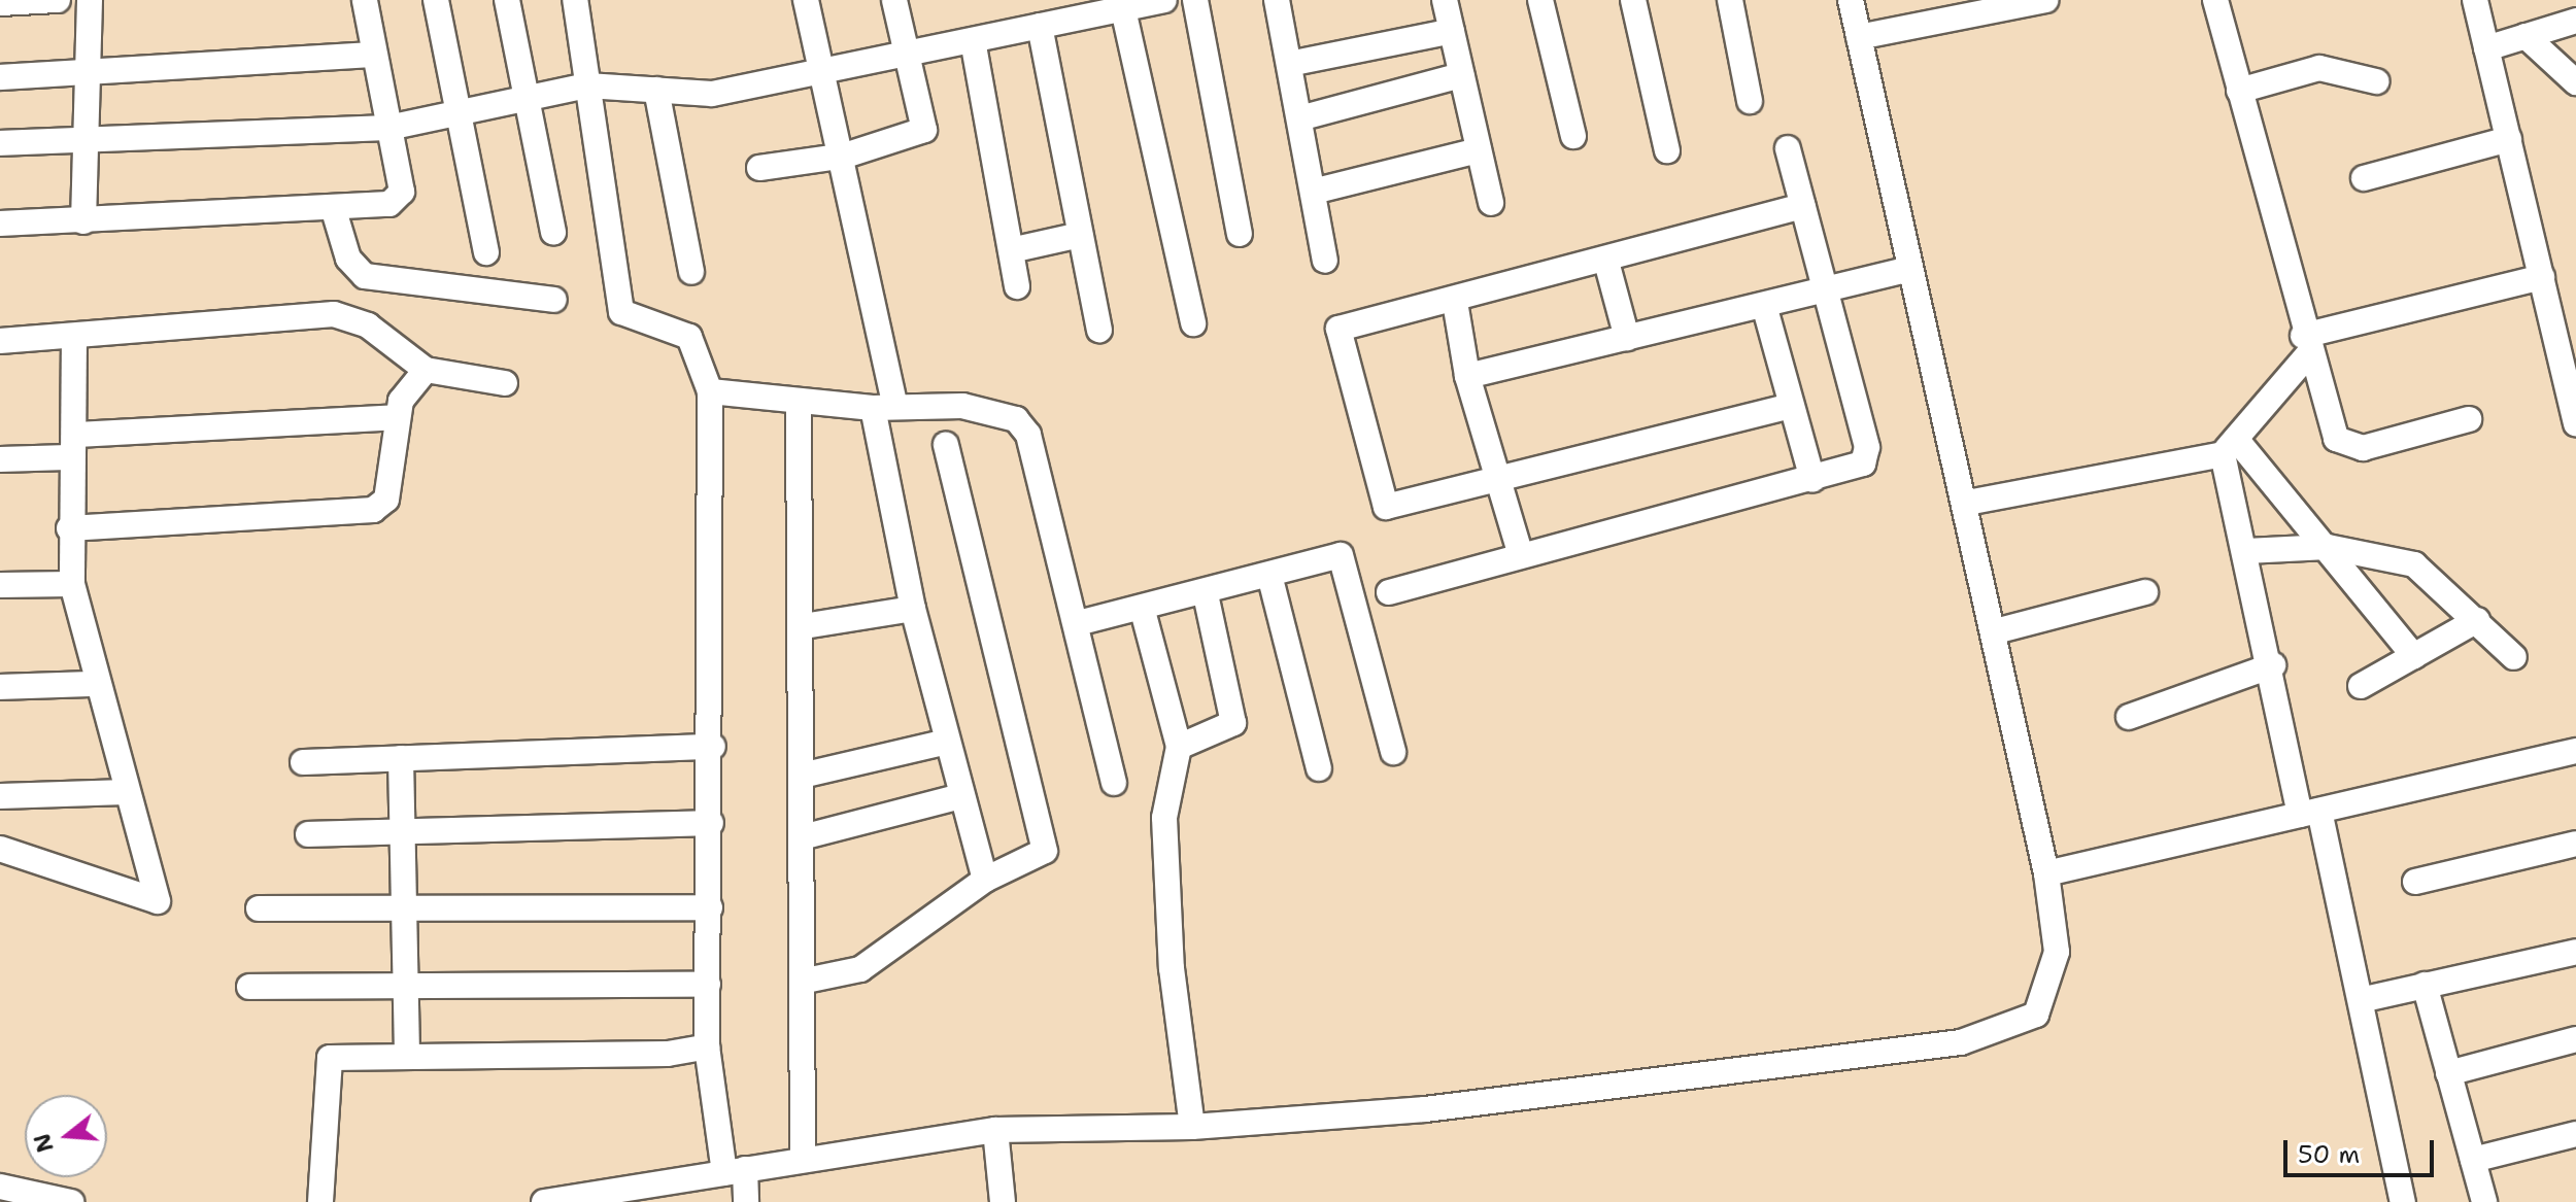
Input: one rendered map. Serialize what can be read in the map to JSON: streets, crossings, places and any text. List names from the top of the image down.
{
  "scale_bar": "50 m",
  "north": "left"
}
